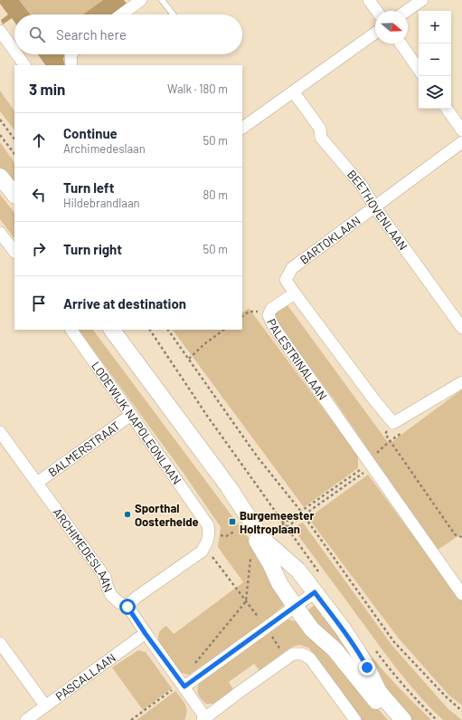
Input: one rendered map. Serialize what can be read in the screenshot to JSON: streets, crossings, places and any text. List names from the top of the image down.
{
  "streets": {
    "street": [
      "BEETHOVENLAAN",
      "BARTOKLAAN",
      "PALESTRINALAAN",
      "LODEWIJK NAPOLEONLAAN",
      "BALMERSTRAAT",
      "ARCHIMEDESLAAN",
      "PASCALLAAN"
    ]
  },
  "crossings": [
    ["BEETHOVENLAAN", "BARTOKLAAN"],
    ["BARTOKLAAN", "PALESTRINALAAN"],
    ["LODEWIJK NAPOLEONLAAN", "BALMERSTRAAT"],
    ["BALMERSTRAAT", "ARCHIMEDESLAAN"],
    ["ARCHIMEDESLAAN", "PASCALLAAN"]
  ],
  "places": {
    "other": ["Sporthal Oosterheide"],
    "transit": ["Burgemeester Holtroplaan"]
  },
  "north": "right",
  "page": {
    "map_buttons": ["+", "−"],
    "search": "Search here",
    "heading": ["3 min", "Walk · 180 m"],
    "list": [
      ["Continue", "Archimedeslaan", "50 m"],
      ["Turn left", "Hildebrandlaan", "80 m"],
      ["Turn right", "50 m"],
      "Arrive at destination"
    ]
  }
}
